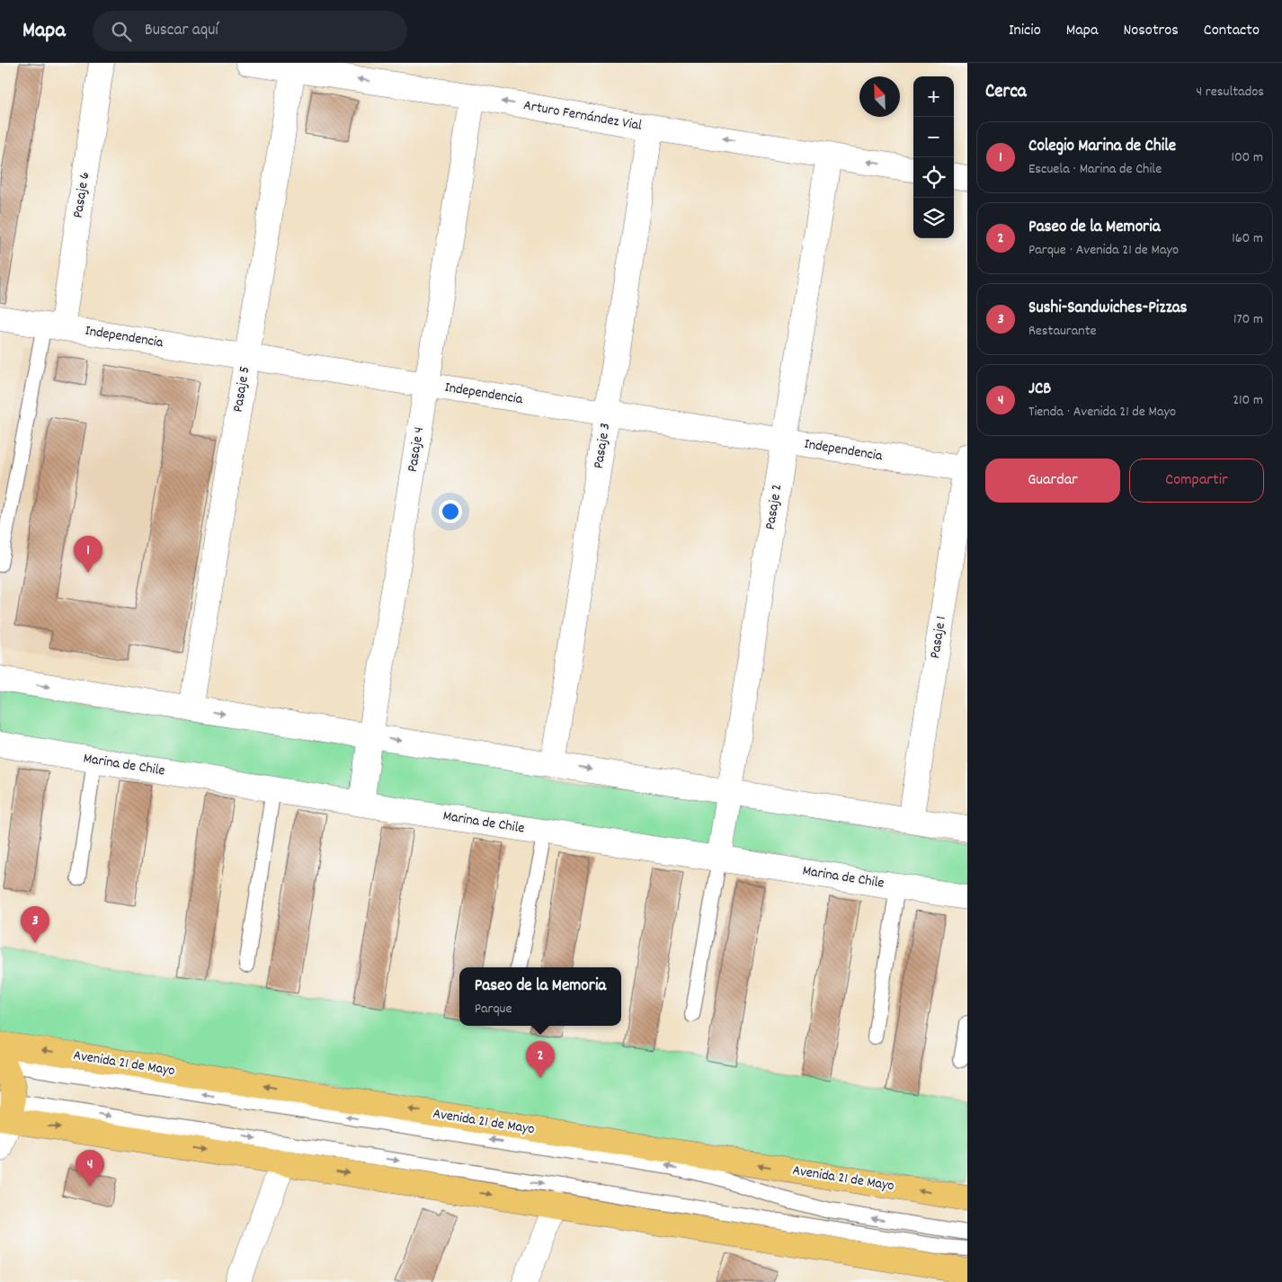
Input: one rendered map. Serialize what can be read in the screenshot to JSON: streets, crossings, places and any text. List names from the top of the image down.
{
  "streets": {
    "main road": ["Avenida 21 de Mayo"],
    "street": [
      "Arturo Fernández Vial",
      "Pasaje 6",
      "Independencia",
      "Pasaje 5",
      "Pasaje 3",
      "Pasaje 4",
      "Pasaje 2",
      "Pasaje 1",
      "Marina de Chile"
    ]
  },
  "crossings": [
    ["Arturo Fernández Vial", "Pasaje 5"],
    ["Arturo Fernández Vial", "Pasaje 3"],
    ["Arturo Fernández Vial", "Pasaje 4"],
    ["Arturo Fernández Vial", "Pasaje 2"],
    ["Pasaje 6", "Independencia"],
    ["Independencia", "Pasaje 5"],
    ["Independencia", "Pasaje 3"],
    ["Independencia", "Pasaje 4"],
    ["Independencia", "Pasaje 2"],
    ["Independencia", "Pasaje 1"],
    ["Pasaje 4", "Marina de Chile"],
    ["Pasaje 2", "Marina de Chile"]
  ],
  "one_way": ["Arturo Fernández Vial"],
  "north": "top left",
  "page": {
    "header": "Mapa",
    "search": "Buscar aquí",
    "nav": [
      "Inicio",
      "Mapa",
      "Nosotros",
      "Contacto"
    ],
    "heading": ["Cerca", "4 resultados"],
    "map_buttons": ["+", "−"],
    "list": [
      {
        "mark": "1",
        "name": "Colegio Marina de Chile",
        "note": "Escuela · Marina de Chile",
        "value": "100 m"
      },
      {
        "mark": "2",
        "name": "Paseo de la Memoria",
        "note": "Parque · Avenida 21 de Mayo",
        "value": "160 m"
      },
      {
        "mark": "3",
        "name": "Sushi-Sandwiches-Pizzas",
        "note": "Restaurante",
        "value": "170 m"
      },
      {
        "mark": "4",
        "name": "JCB",
        "note": "Tienda · Avenida 21 de Mayo",
        "value": "210 m"
      }
    ],
    "buttons": ["Guardar", "Compartir"],
    "pins": [
      "1",
      "3",
      "2",
      "4"
    ],
    "popup": ["Paseo de la Memoria", "Parque"]
  }
}
